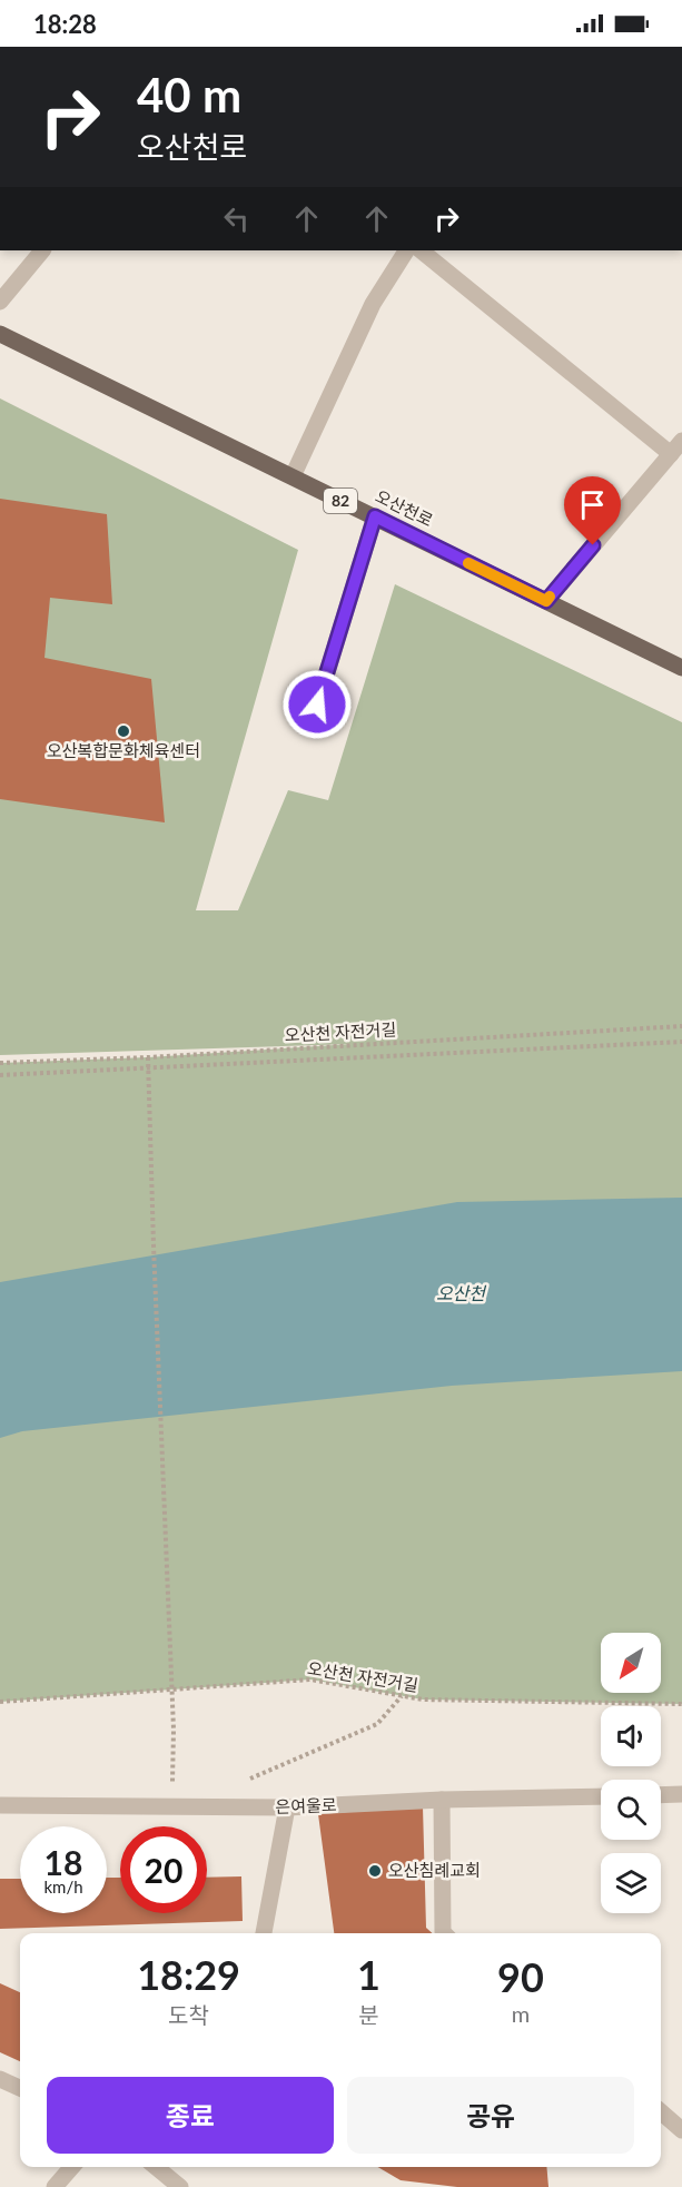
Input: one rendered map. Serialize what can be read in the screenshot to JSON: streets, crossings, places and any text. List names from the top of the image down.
{
  "streets": {
    "main road": ["82", "오산천로"],
    "street": ["은여울로"],
    "path": ["오산천 자전거길"]
  },
  "water": ["오산천"],
  "places": ["오산복합문화체육센터", "오산침례교회"],
  "north": "bottom left",
  "page": {
    "status": "18:28",
    "turn": ["40 m", "오산천로"],
    "speed": "18 km/h",
    "limit": "20",
    "eta": [
      "18:29",
      "도착",
      "1",
      "분",
      "90",
      "m"
    ],
    "buttons": ["종료", "공유"]
  }
}
